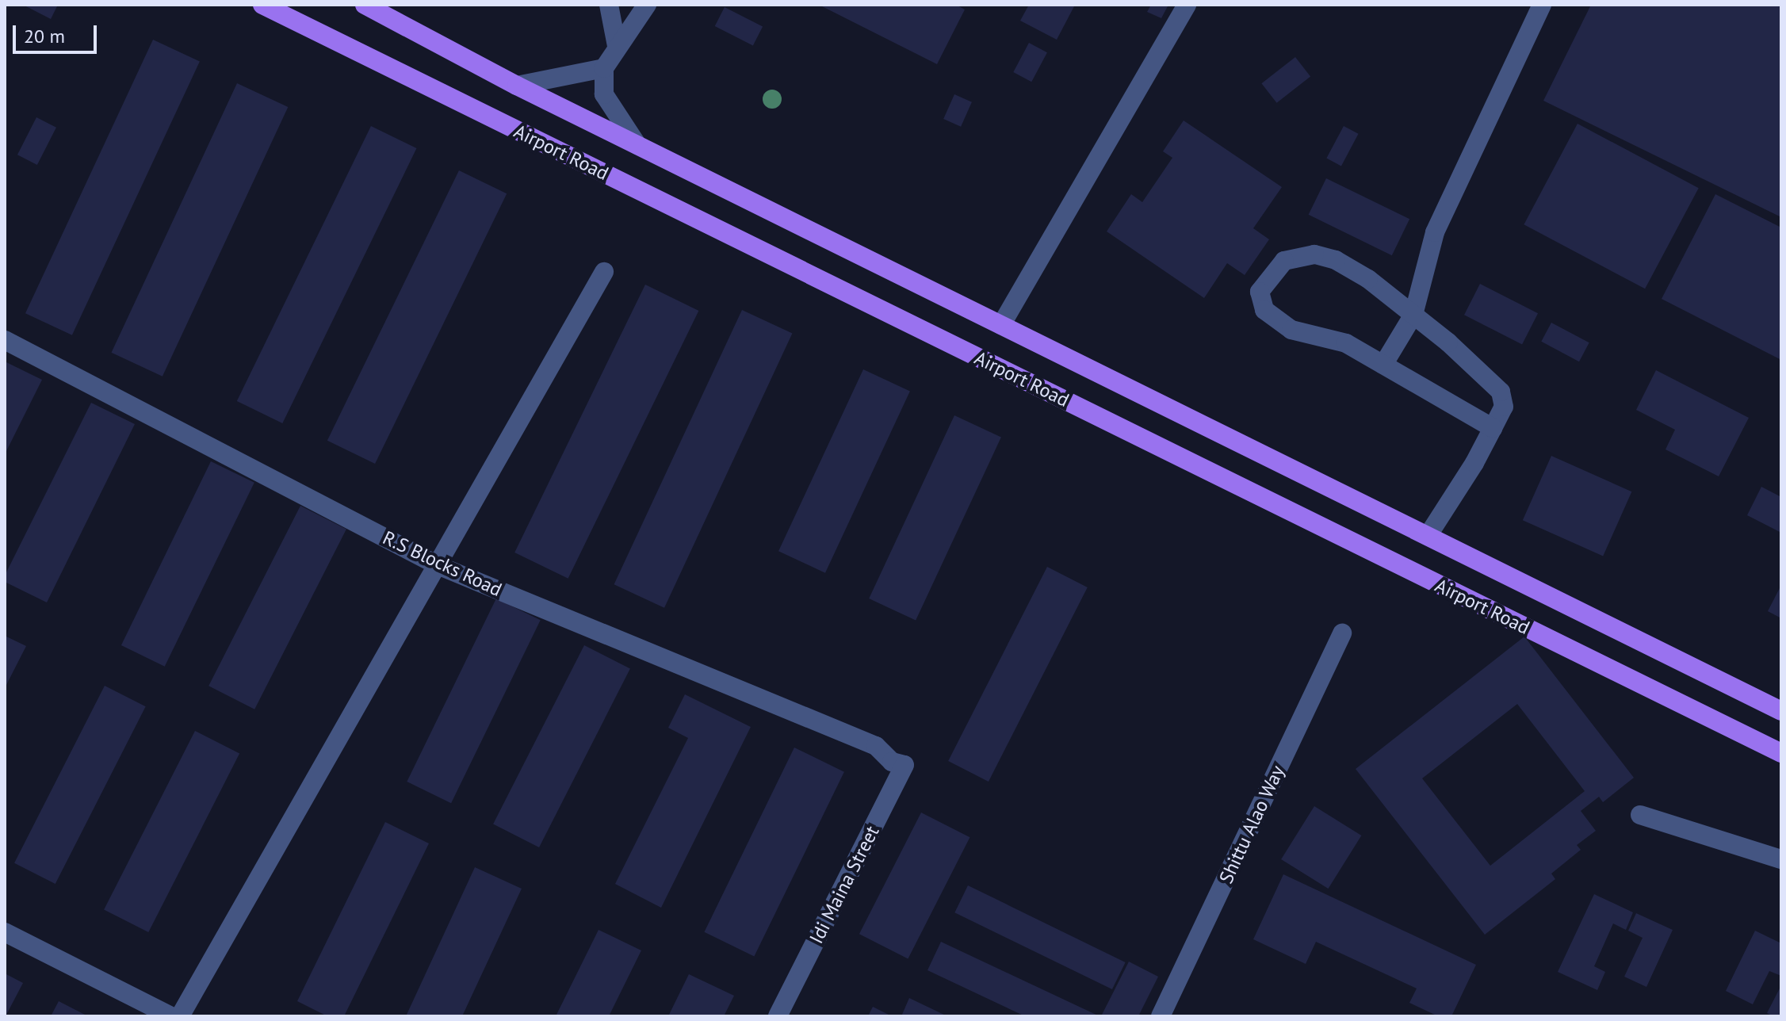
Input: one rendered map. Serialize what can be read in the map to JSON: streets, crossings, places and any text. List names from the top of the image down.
{
  "streets": {
    "main road": ["Airport Road"],
    "lane": ["R.S Blocks Road", "Shittu Alao Way", "Idi Maina Street"]
  },
  "crossings": [
    ["R.S Blocks Road", "Idi Maina Street"]
  ],
  "scale_bar": "20 m"
}
